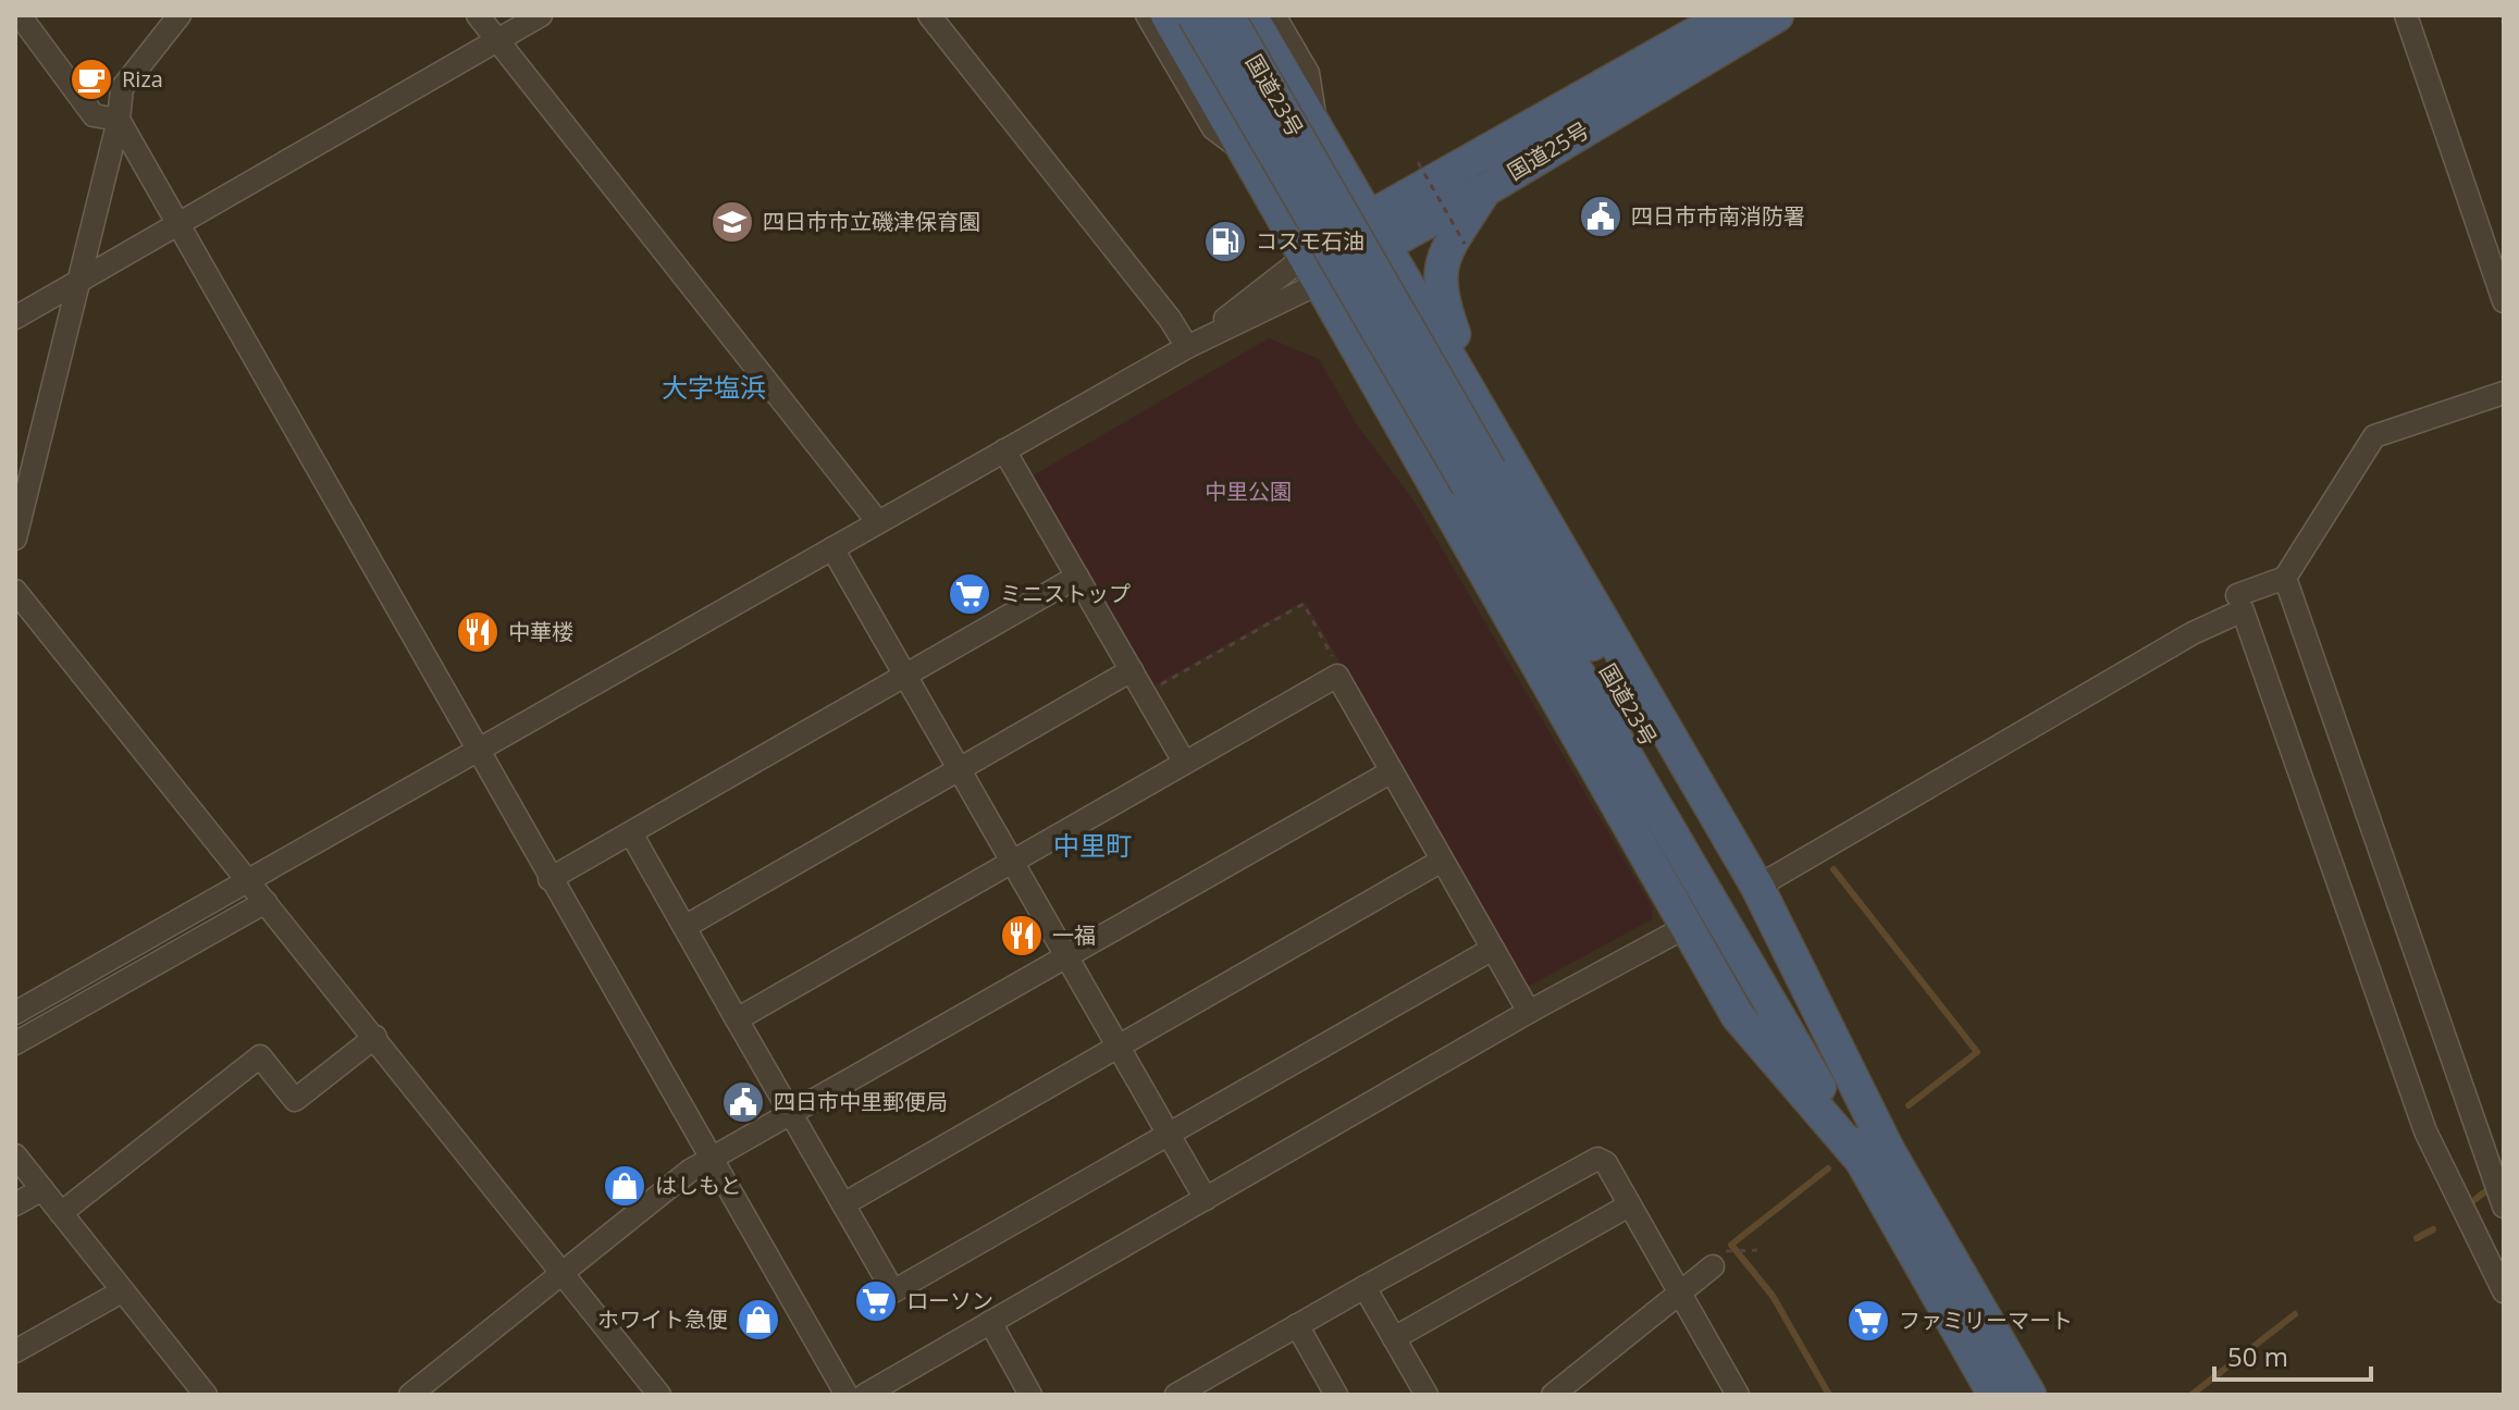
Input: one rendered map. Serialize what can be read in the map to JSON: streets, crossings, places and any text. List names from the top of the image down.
{
  "streets": {
    "highway": ["国道23号", "国道25号"]
  },
  "districts": ["大字塩浜", "中里町"],
  "parks": ["中里公園"],
  "places": {
    "cafe": ["Riza"],
    "public building": ["四日市市南消防署", "四日市中里郵便局"],
    "school or university": ["四日市市立磯津保育園"],
    "fuel station": ["コスモ石油"],
    "supermarket": ["ミニストップ", "ローソン", "ファミリーマート"],
    "restaurant": ["中華楼", "一福"],
    "shop": ["はしもと", "ホワイト急便"]
  },
  "scale_bar": "50 m"
}
